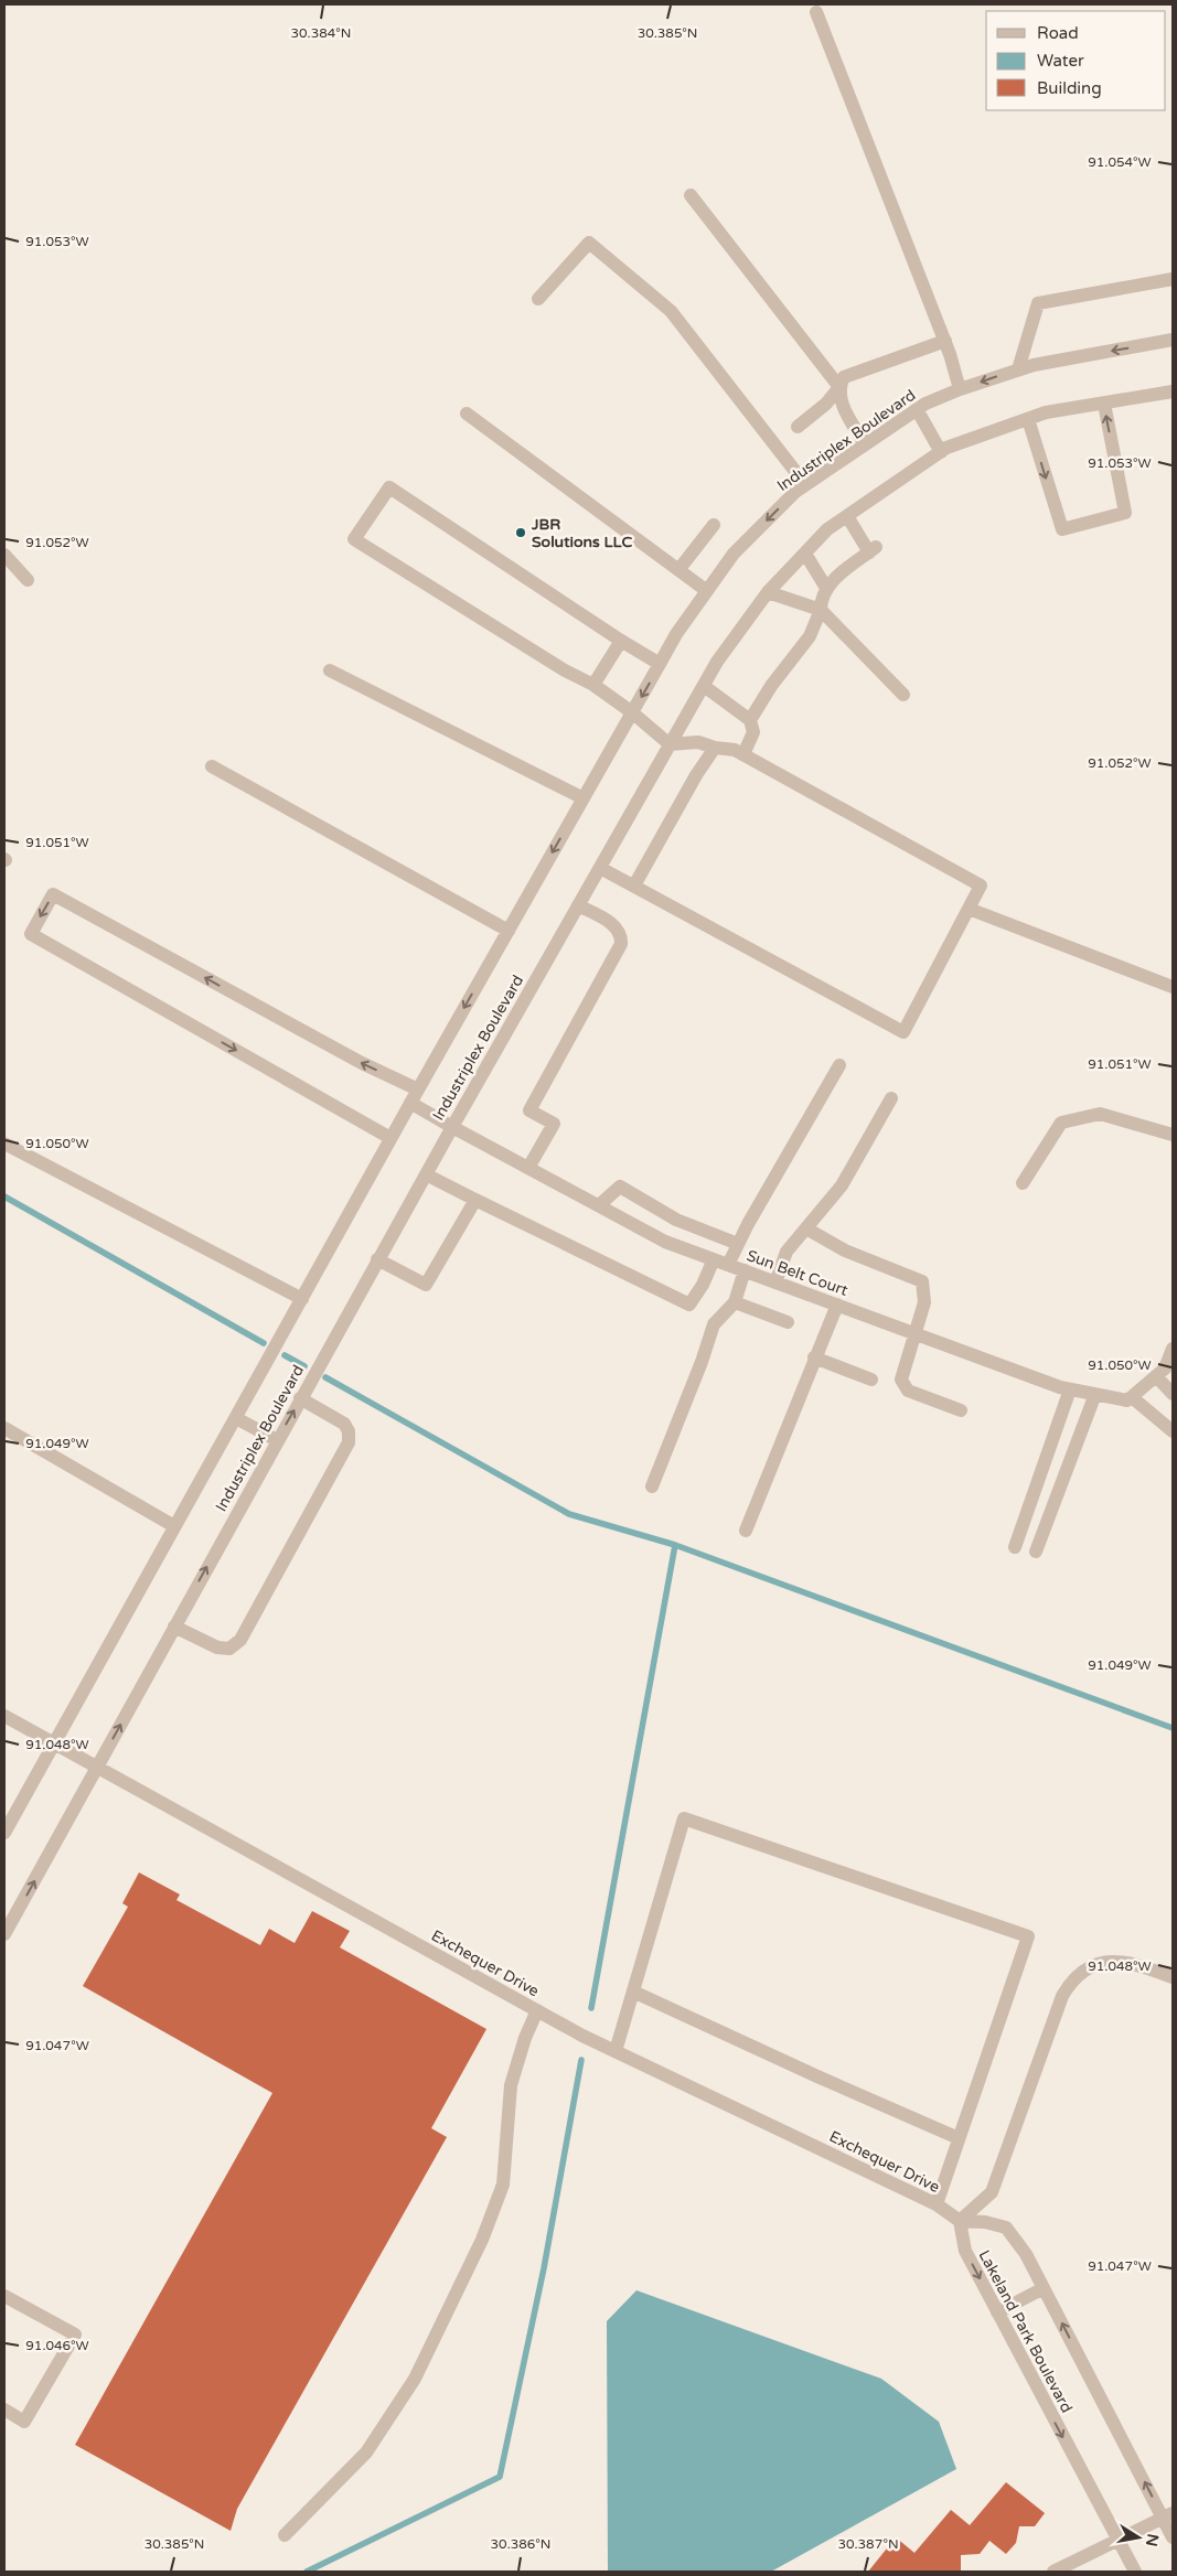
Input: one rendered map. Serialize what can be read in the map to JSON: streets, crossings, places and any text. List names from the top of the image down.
{
  "streets": {
    "street": [
      "Industriplex Boulevard",
      "Sun Belt Court",
      "Exchequer Drive",
      "Lakeland Park Boulevard"
    ]
  },
  "crossings": [
    ["Industriplex Boulevard", "Sun Belt Court"],
    ["Industriplex Boulevard", "Exchequer Drive"],
    ["Exchequer Drive", "Lakeland Park Boulevard"]
  ],
  "places": ["JBR Solutions LLC"],
  "legend": ["Road", "Water", "Building"],
  "north": "right",
  "coordinates": [
    "30.384°N",
    "30.385°N",
    "91.054°W",
    "91.053°W",
    "91.052°W",
    "91.051°W",
    "91.050°W",
    "91.049°W",
    "91.048°W",
    "91.047°W",
    "91.046°W",
    "30.386°N",
    "30.387°N"
  ]
}
